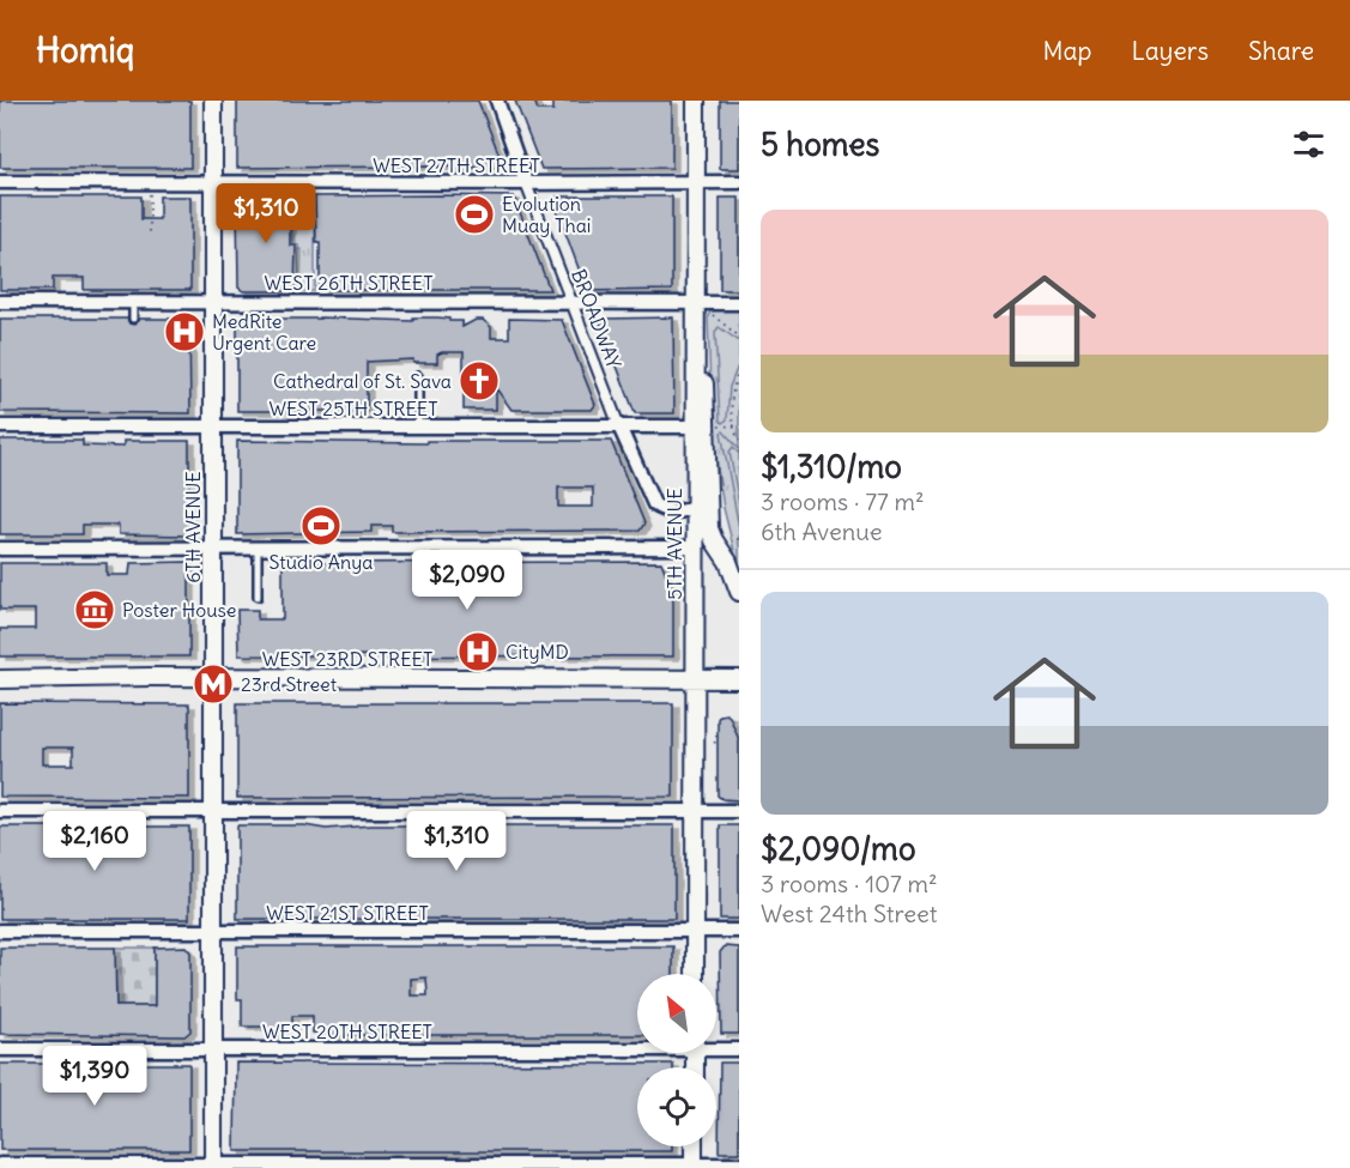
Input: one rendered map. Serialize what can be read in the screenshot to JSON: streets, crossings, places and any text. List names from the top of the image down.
{
  "streets": {
    "main road": ["6TH AVENUE", "5TH AVENUE", "WEST 23RD STREET"],
    "street": [
      "WEST 27TH STREET",
      "WEST 26TH STREET",
      "BROADWAY",
      "WEST 25TH STREET",
      "WEST 21ST STREET",
      "WEST 20TH STREET"
    ]
  },
  "crossings": [
    ["WEST 27TH STREET", "BROADWAY"],
    ["WEST 27TH STREET", "6TH AVENUE"],
    ["WEST 27TH STREET", "5TH AVENUE"],
    ["WEST 26TH STREET", "BROADWAY"],
    ["WEST 26TH STREET", "6TH AVENUE"],
    ["WEST 26TH STREET", "5TH AVENUE"],
    ["BROADWAY", "WEST 25TH STREET"],
    ["BROADWAY", "5TH AVENUE"],
    ["WEST 25TH STREET", "6TH AVENUE"],
    ["WEST 25TH STREET", "5TH AVENUE"],
    ["6TH AVENUE", "WEST 23RD STREET"],
    ["6TH AVENUE", "WEST 21ST STREET"],
    ["6TH AVENUE", "WEST 20TH STREET"],
    ["5TH AVENUE", "WEST 23RD STREET"],
    ["5TH AVENUE", "WEST 21ST STREET"]
  ],
  "places": {
    "sports": ["Evolution Muay Thai", "Studio Anya"],
    "hospital": ["MedRite Urgent Care", "CityMD"],
    "church": ["Cathedral of St. Sava"],
    "museum": ["Poster House"],
    "metro station": ["23rd Street"]
  },
  "north": "top left",
  "page": {
    "header": "Homiq",
    "nav": ["Map", "Layers", "Share"],
    "heading": "5 homes",
    "price": [
      "$1,310",
      "$2,090",
      "$2,160",
      "$1,310",
      "$1,390"
    ],
    "list": [
      {
        "name": "$1,310/mo",
        "note": "3 rooms · 77 m² · 6th Avenue"
      },
      {
        "name": "$2,090/mo",
        "note": "3 rooms · 107 m² · West 24th Street"
      }
    ]
  }
}
